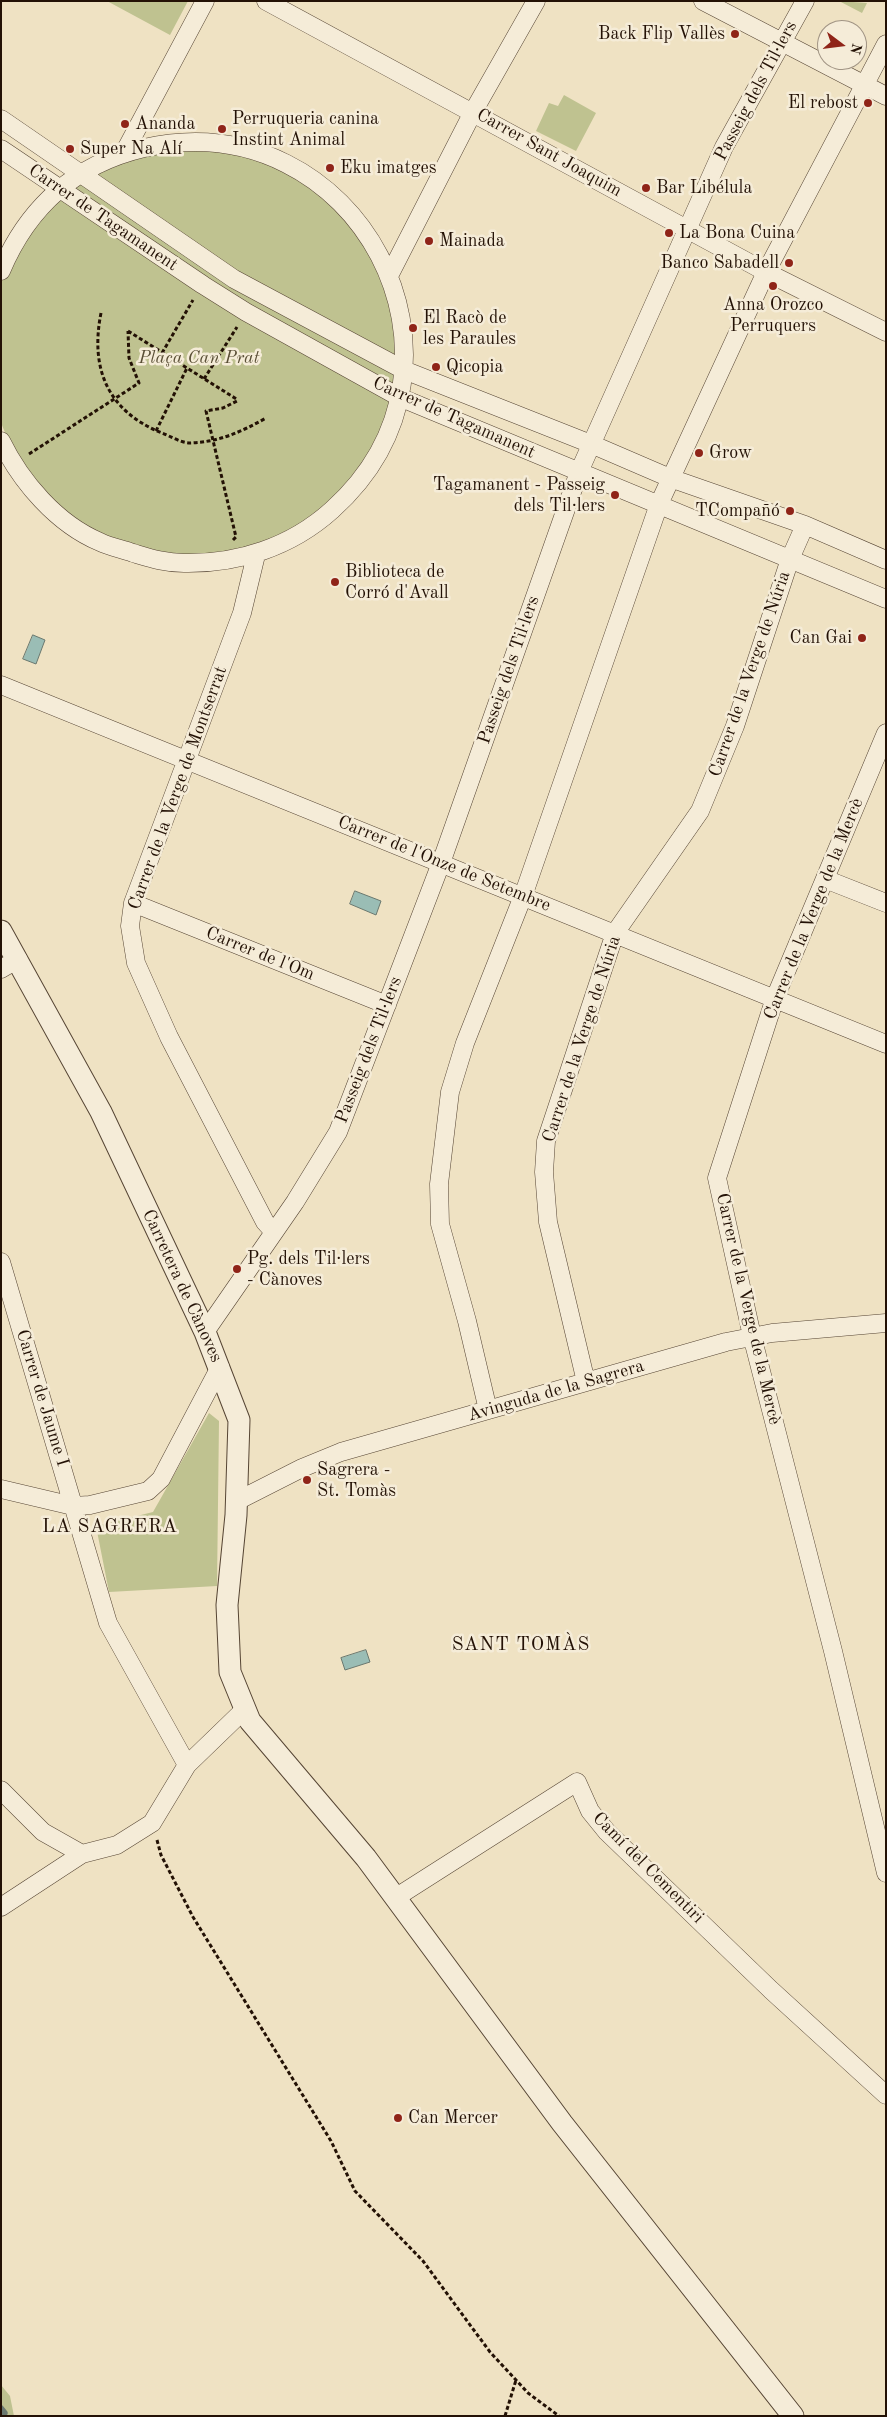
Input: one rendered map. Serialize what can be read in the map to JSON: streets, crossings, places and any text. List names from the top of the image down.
{
  "streets": {
    "street": [
      "Passeig dels Til·lers",
      "Carrer Sant Joaquim",
      "Carrer de Tagamanent",
      "Carrer de la Verge de Núria",
      "Carrer de la Verge de Montserrat",
      "Carrer de l'Onze de Setembre",
      "Carrer de la Verge de la Mercè",
      "Carrer de l'Om",
      "Carretera de Cànoves",
      "Avinguda de la Sagrera",
      "Carrer de Jaume I",
      "Camí del Cementiri"
    ]
  },
  "crossings": [
    ["Passeig dels Til·lers", "Carrer Sant Joaquim"],
    ["Passeig dels Til·lers", "Carrer de Tagamanent"],
    ["Passeig dels Til·lers", "Carrer de la Verge de Montserrat"],
    ["Passeig dels Til·lers", "Carrer de l'Onze de Setembre"],
    ["Passeig dels Til·lers", "Carrer de l'Om"],
    ["Passeig dels Til·lers", "Carretera de Cànoves"],
    ["Carrer de Tagamanent", "Carrer de la Verge de Núria"],
    ["Carrer de la Verge de Núria", "Carrer de l'Onze de Setembre"],
    ["Carrer de la Verge de Núria", "Avinguda de la Sagrera"],
    ["Carrer de la Verge de Montserrat", "Carrer de l'Onze de Setembre"],
    ["Carrer de la Verge de Montserrat", "Carrer de l'Om"],
    ["Carrer de l'Onze de Setembre", "Carrer de la Verge de la Mercè"],
    ["Carrer de la Verge de la Mercè", "Avinguda de la Sagrera"],
    ["Carretera de Cànoves", "Avinguda de la Sagrera"],
    ["Carretera de Cànoves", "Camí del Cementiri"]
  ],
  "districts": ["LA SAGRERA", "SANT TOMÀS"],
  "parks": ["Plaça Can Prat"],
  "places": [
    "Back Flip Vallès",
    "El rebost",
    "Ananda",
    "Perruqueria canina Instint Animal",
    "Super Na Alí",
    "Eku imatges",
    "Bar Libélula",
    "La Bona Cuina",
    "Mainada",
    "Banco Sabadell",
    "Anna Orozco Perruquers",
    "El Racò de les Paraules",
    "Qicopia",
    "Grow",
    "Tagamanent - Passeig dels Til·lers",
    "TCompañó",
    "Biblioteca de Corró d'Avall",
    "Can Gai",
    "Pg. dels Til·lers - Cànoves",
    "Sagrera - St. Tomàs",
    "Can Mercer"
  ],
  "north": "right"
}
